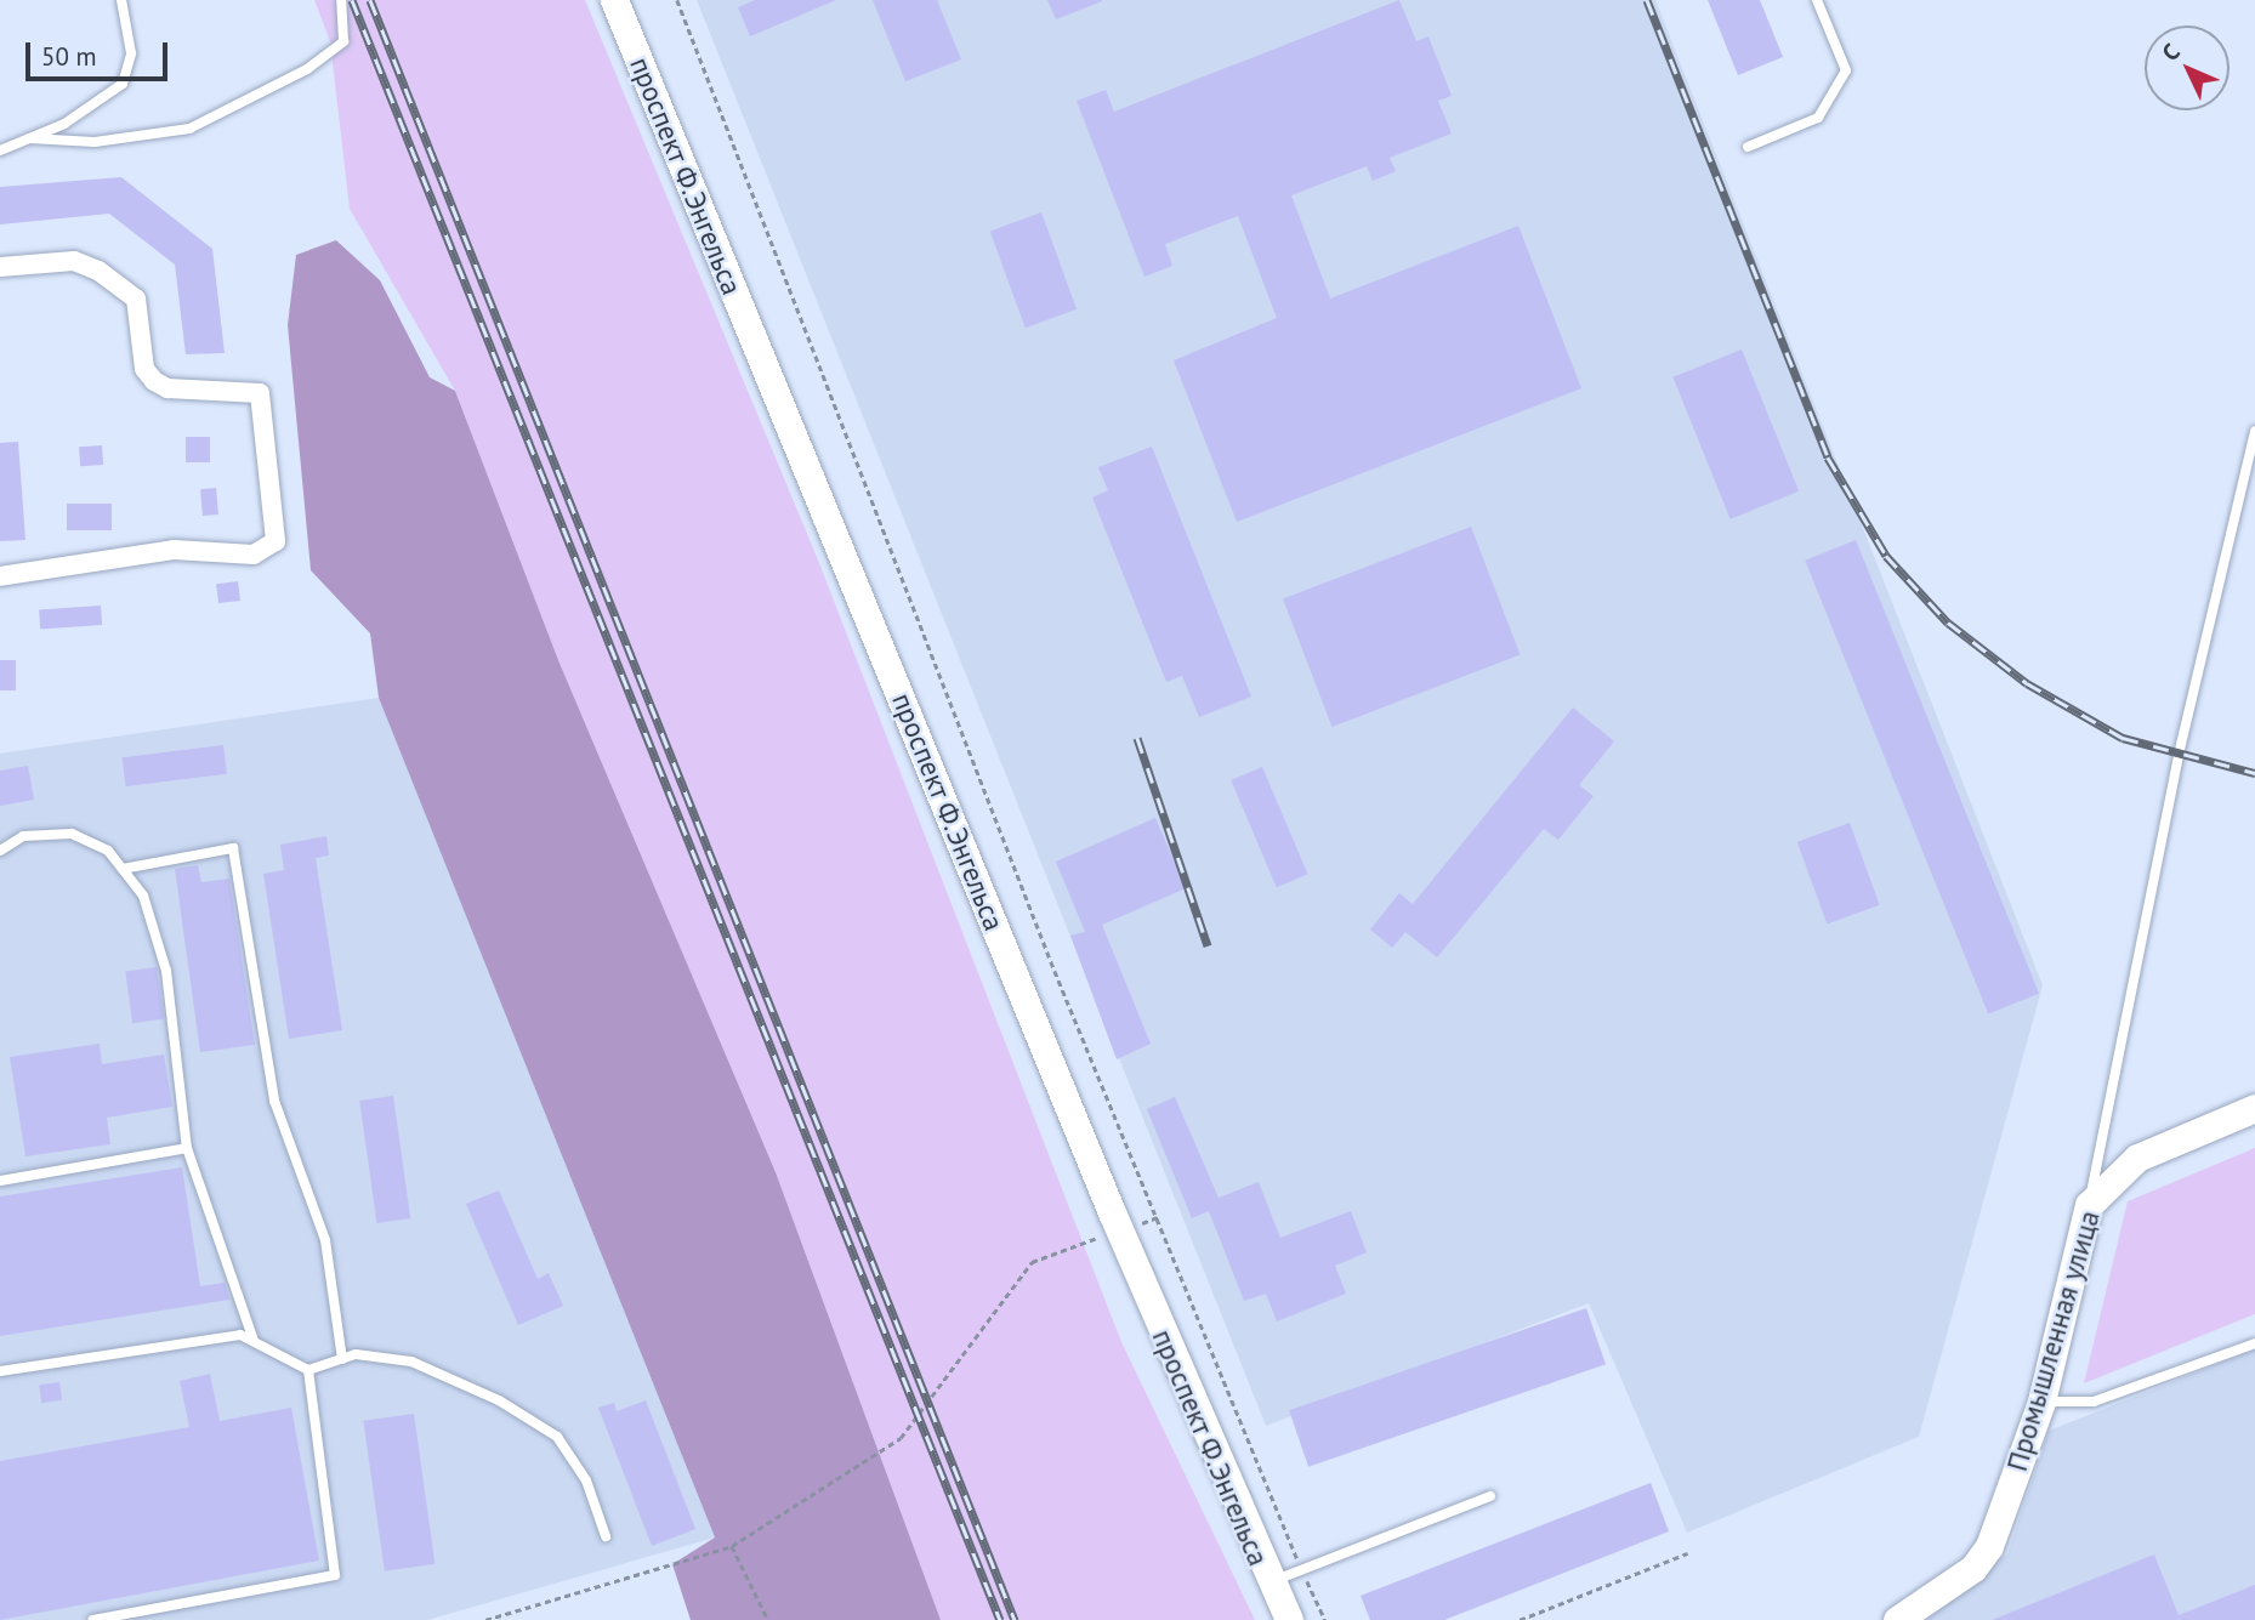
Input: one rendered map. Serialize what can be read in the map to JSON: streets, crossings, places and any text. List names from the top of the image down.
{
  "streets": {
    "street": ["проспект Ф.Энгельса", "Промышленная улица"]
  },
  "scale_bar": "50 m",
  "north": "top left"
}
